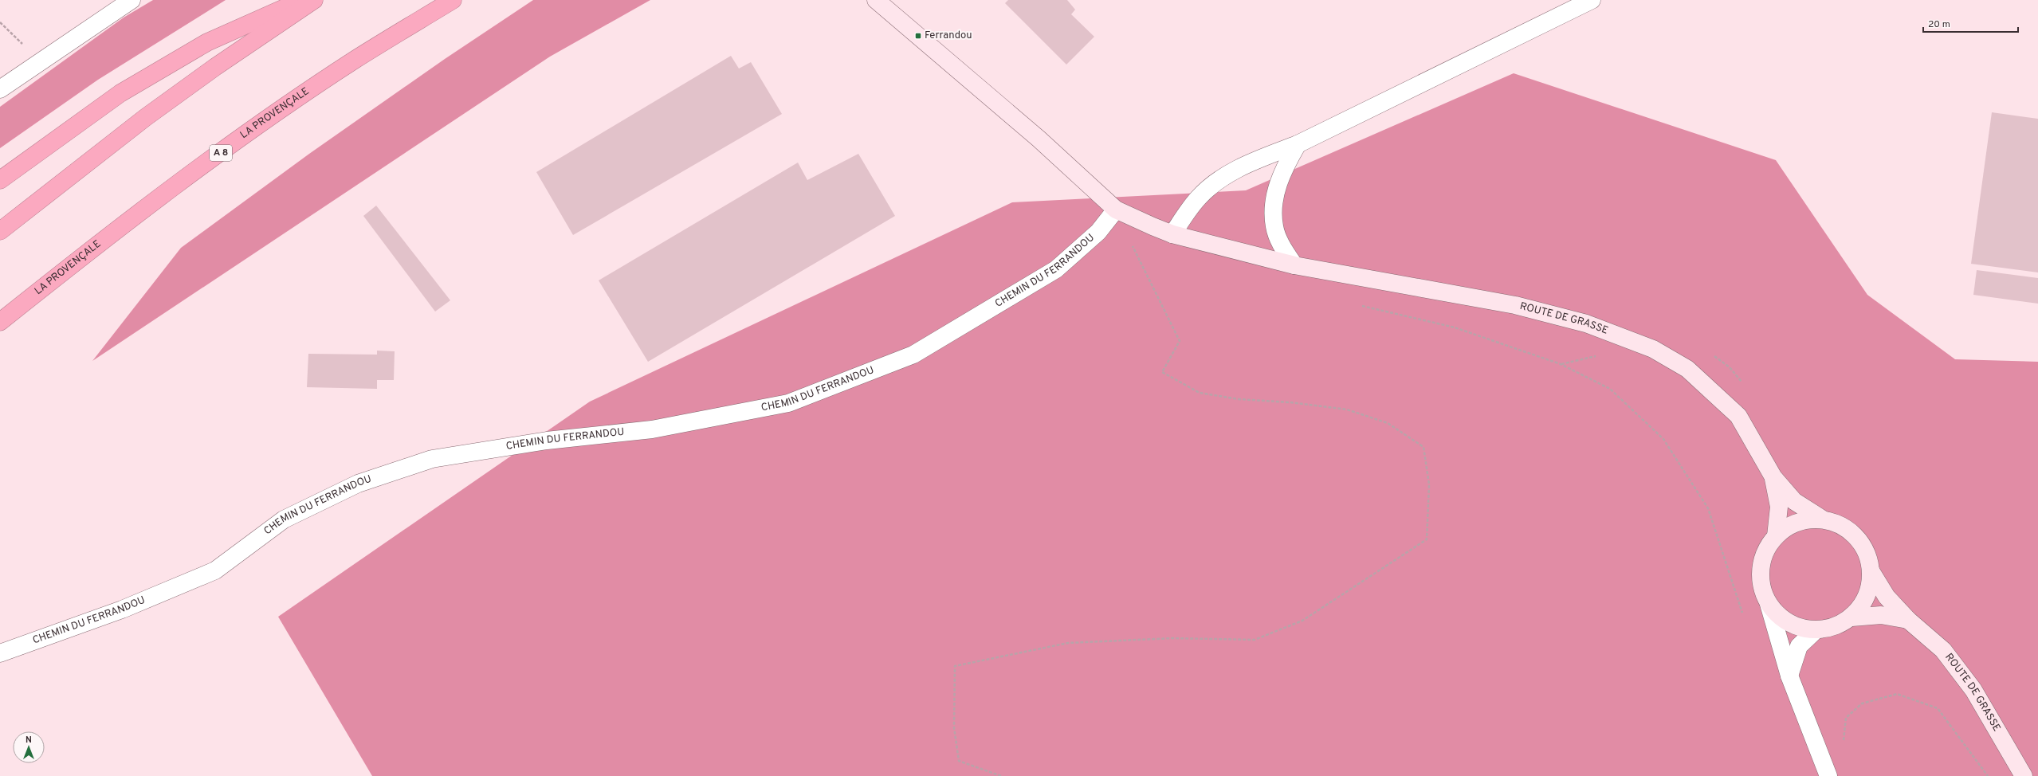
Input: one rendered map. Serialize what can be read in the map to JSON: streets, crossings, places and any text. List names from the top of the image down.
{
  "streets": {
    "highway": ["LA PROVENÇALE", "A 8"],
    "main road": ["ROUTE DE GRASSE"],
    "street": ["CHEMIN DU FERRANDOU"]
  },
  "crossings": [
    ["CHEMIN DU FERRANDOU", "ROUTE DE GRASSE"]
  ],
  "places": {
    "transit": ["Ferrandou"]
  },
  "scale_bar": "20 m",
  "north": "top"
}
